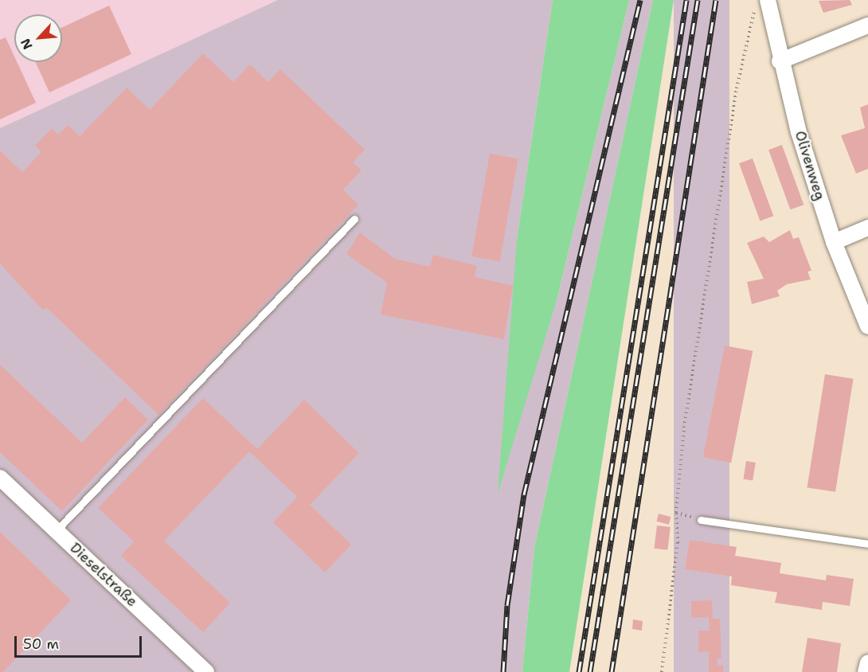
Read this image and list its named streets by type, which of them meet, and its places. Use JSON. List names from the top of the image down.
{
  "streets": {
    "street": ["Olivenweg", "Dieselstraße"]
  },
  "scale_bar": "50 m",
  "north": "bottom left"
}
